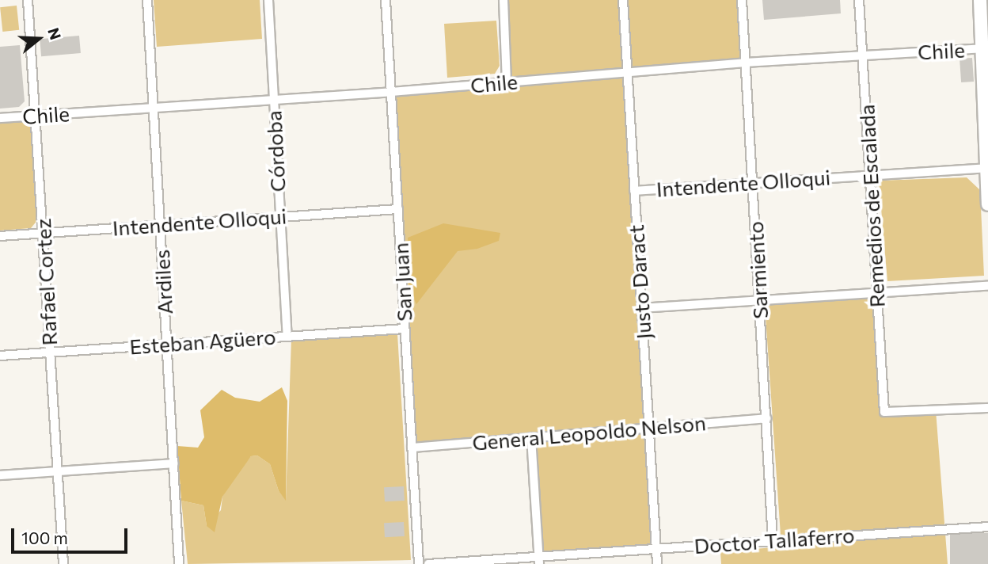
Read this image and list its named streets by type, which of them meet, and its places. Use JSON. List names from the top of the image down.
{
  "streets": {
    "street": [
      "Chile",
      "Córdoba",
      "Intendente Olloqui",
      "Remedios de Escalada",
      "Sarmiento",
      "Rafael Cortez",
      "Ardiles",
      "San Juan",
      "Justo Daract",
      "Esteban Agüero",
      "General Leopoldo Nelson",
      "Doctor Tallaferro"
    ]
  },
  "crossings": [
    ["Chile", "Córdoba"],
    ["Chile", "Remedios de Escalada"],
    ["Chile", "Sarmiento"],
    ["Chile", "Rafael Cortez"],
    ["Chile", "Ardiles"],
    ["Chile", "San Juan"],
    ["Chile", "Justo Daract"],
    ["Córdoba", "Intendente Olloqui"],
    ["Córdoba", "Esteban Agüero"],
    ["Intendente Olloqui", "Remedios de Escalada"],
    ["Intendente Olloqui", "Sarmiento"],
    ["Intendente Olloqui", "Rafael Cortez"],
    ["Intendente Olloqui", "Ardiles"],
    ["Intendente Olloqui", "San Juan"],
    ["Intendente Olloqui", "Justo Daract"],
    ["Sarmiento", "General Leopoldo Nelson"],
    ["Sarmiento", "Doctor Tallaferro"],
    ["Rafael Cortez", "Esteban Agüero"],
    ["Ardiles", "Esteban Agüero"],
    ["San Juan", "Esteban Agüero"],
    ["San Juan", "General Leopoldo Nelson"],
    ["Justo Daract", "General Leopoldo Nelson"],
    ["Justo Daract", "Doctor Tallaferro"]
  ],
  "scale_bar": "100 m",
  "north": "right"
}
